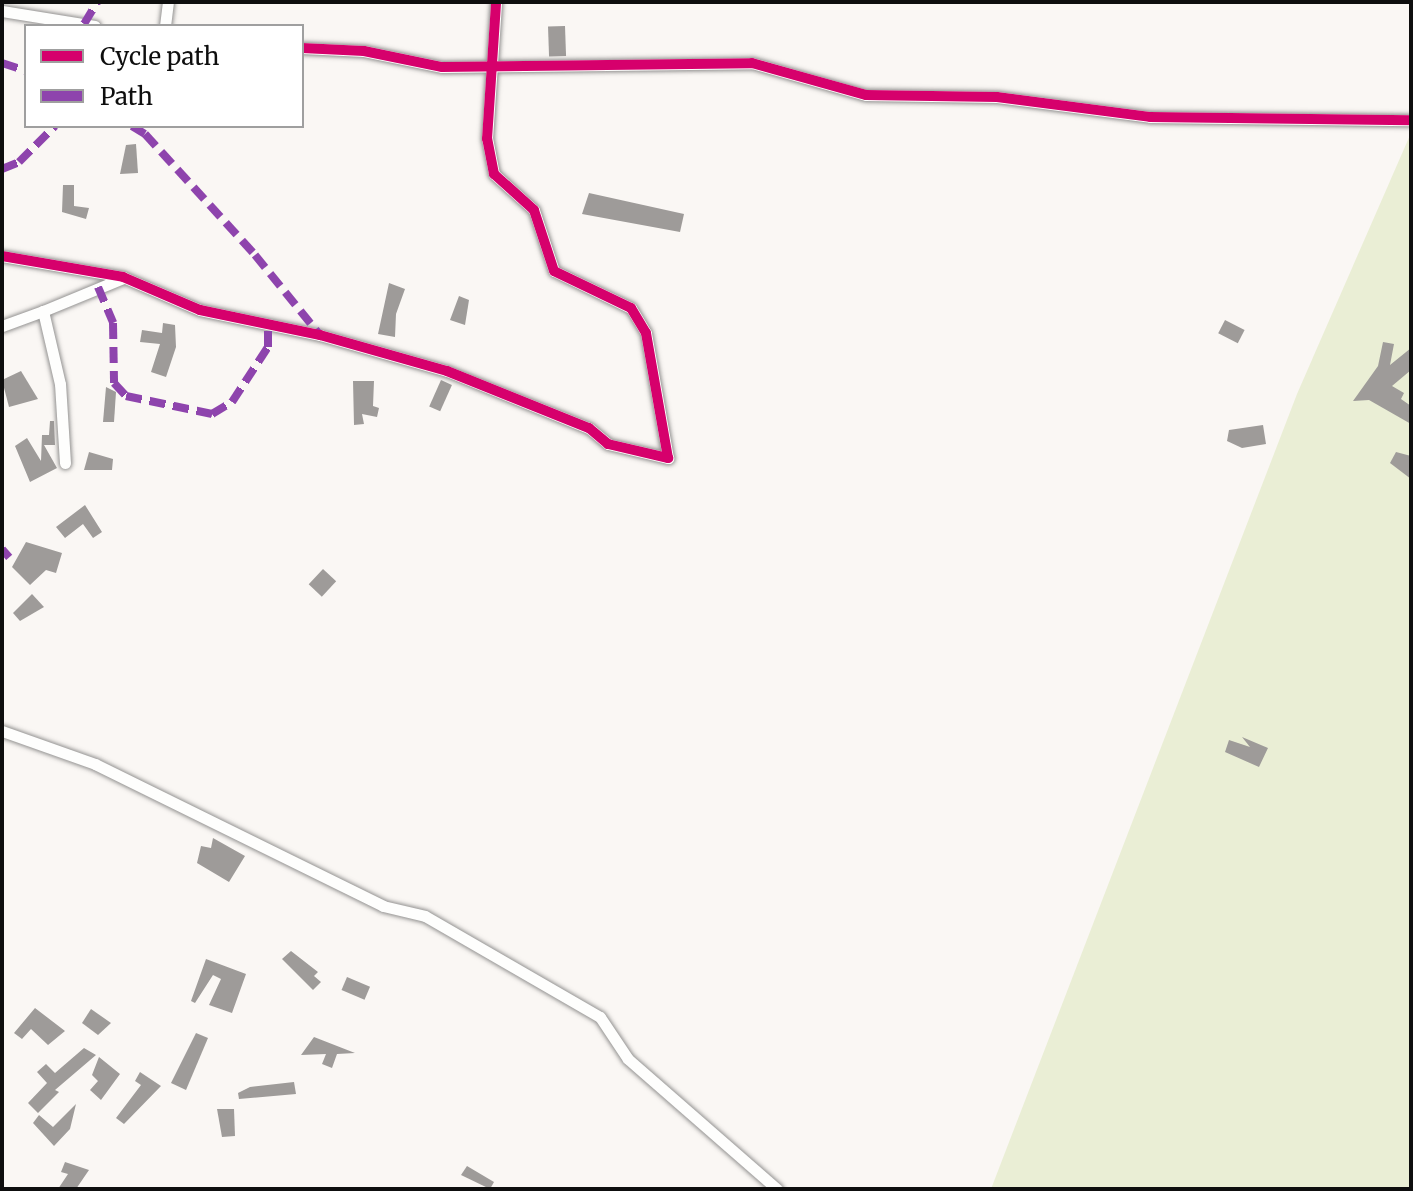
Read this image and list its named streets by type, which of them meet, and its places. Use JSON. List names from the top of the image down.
{
  "legend": ["Cycle path", "Path"]
}
